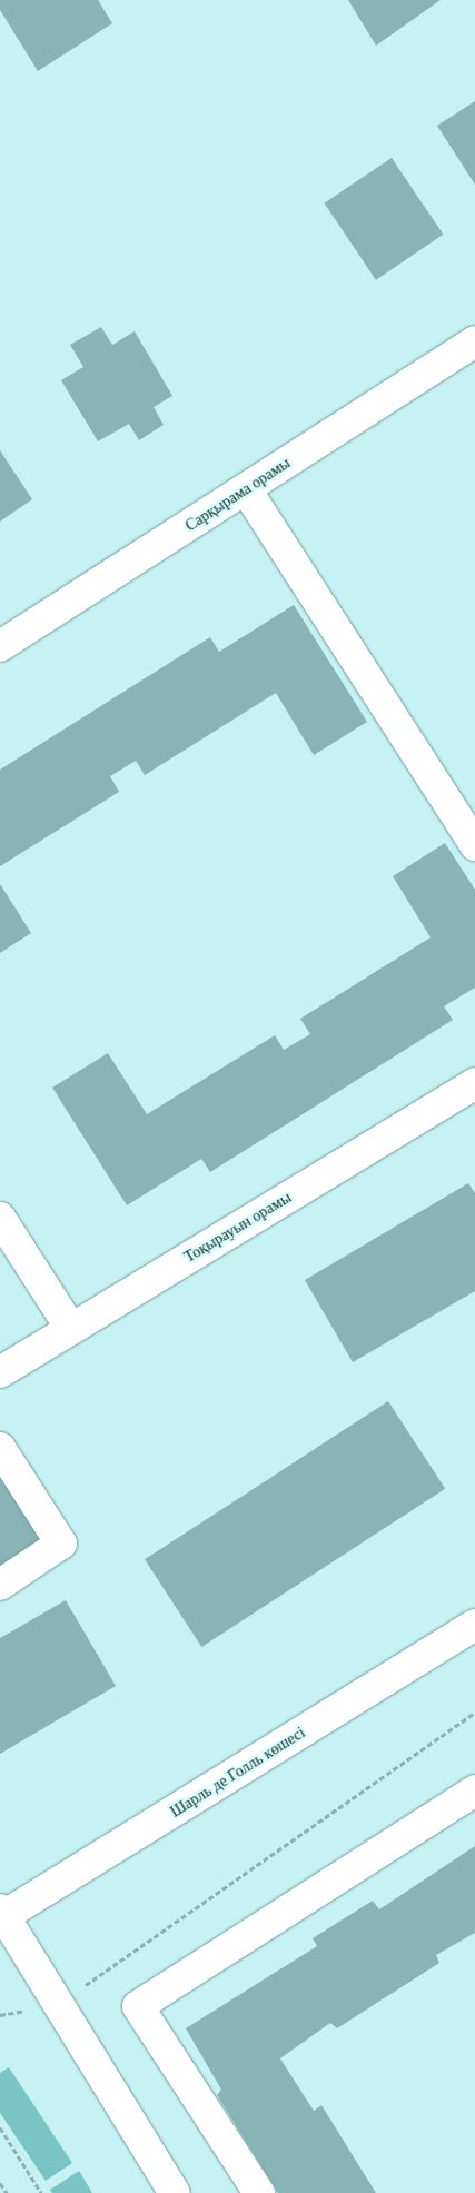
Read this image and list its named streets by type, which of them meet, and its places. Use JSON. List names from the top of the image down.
{
  "streets": {
    "street": ["Сарқырама орамы", "Тоқырауын орамы", "Шарль де Голль көшесі"]
  }
}
